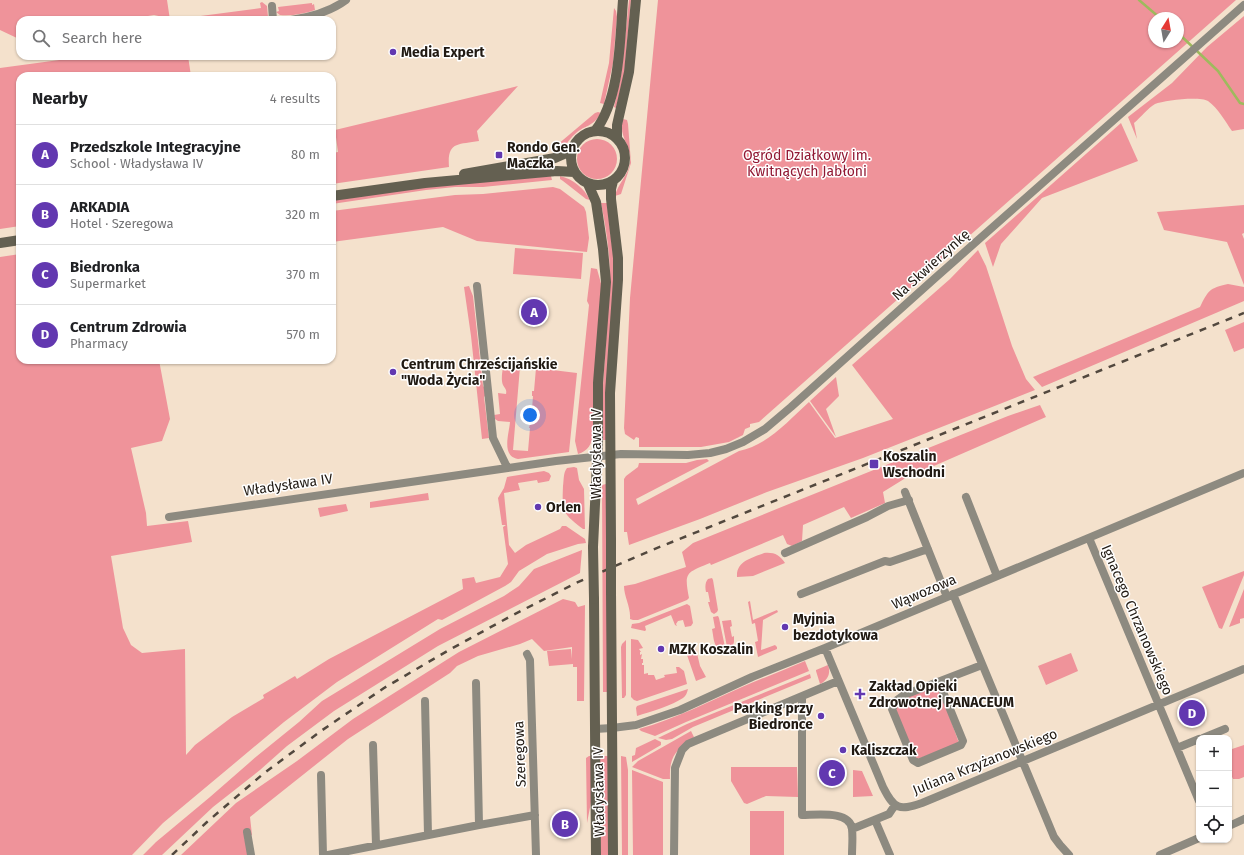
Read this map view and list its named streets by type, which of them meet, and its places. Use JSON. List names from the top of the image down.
{
  "streets": {
    "main road": ["Władysława IV"],
    "street": [
      "Na Skwierzynkę",
      "Wąwozowa",
      "Ignacego Chrzanowskiego",
      "Szeregowa",
      "Juliana Krzyżanowskiego"
    ]
  },
  "crossings": [
    ["Na Skwierzynkę", "Władysława IV"],
    ["Władysława IV", "Wąwozowa"],
    ["Wąwozowa", "Ignacego Chrzanowskiego"],
    ["Ignacego Chrzanowskiego", "Juliana Krzyżanowskiego"]
  ],
  "parks": ["Ogród Działkowy im. Kwitnących Jabłoni"],
  "places": {
    "other": [
      "Media Expert",
      "Centrum Chrześcijańskie \"Woda Życia\"",
      "Orlen",
      "Myjnia bezdotykowa",
      "MZK Koszalin",
      "Parking przy Biedronce",
      "Kaliszczak"
    ],
    "transit": ["Rondo Gen. Maczka", "Koszalin Wschodni"],
    "health": ["Zakład Opieki Zdrowotnej PANACEUM"]
  },
  "north": "top",
  "page": {
    "search": "Search here",
    "heading": ["Nearby", "4 results"],
    "list": [
      {
        "mark": "A",
        "name": "Przedszkole Integracyjne",
        "note": "School · Władysława IV",
        "value": "80 m"
      },
      {
        "mark": "B",
        "name": "ARKADIA",
        "note": "Hotel · Szeregowa",
        "value": "320 m"
      },
      {
        "mark": "C",
        "name": "Biedronka",
        "note": "Supermarket",
        "value": "370 m"
      },
      {
        "mark": "D",
        "name": "Centrum Zdrowia",
        "note": "Pharmacy",
        "value": "570 m"
      }
    ],
    "pins": [
      "A",
      "D",
      "C",
      "B"
    ],
    "map_buttons": ["+", "−"]
  }
}
